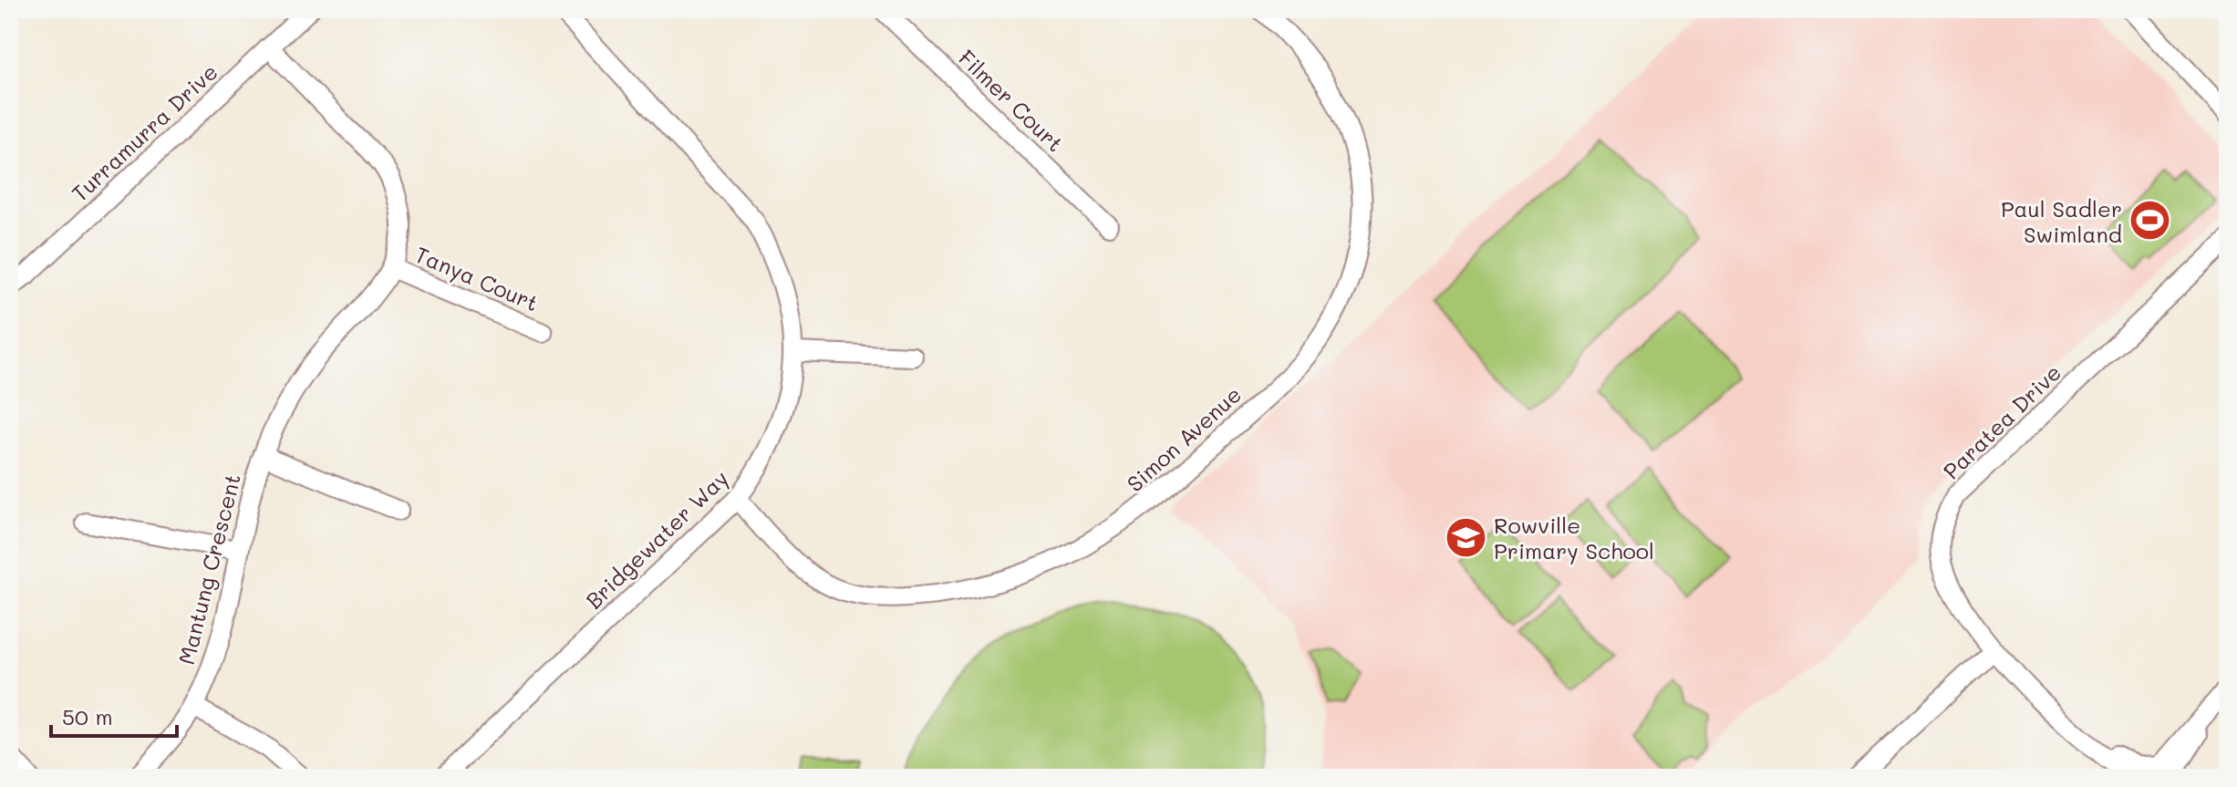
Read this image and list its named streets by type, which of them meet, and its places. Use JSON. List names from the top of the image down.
{
  "streets": {
    "street": [
      "Filmer Court",
      "Turramurra Drive",
      "Tanya Court",
      "Paratea Drive",
      "Simon Avenue",
      "Bridgewater Way",
      "Mantung Crescent"
    ]
  },
  "crossings": [
    ["Turramurra Drive", "Mantung Crescent"],
    ["Tanya Court", "Mantung Crescent"],
    ["Simon Avenue", "Bridgewater Way"]
  ],
  "places": {
    "sports": ["Paul Sadler Swimland"],
    "school or university": ["Rowville Primary School"]
  },
  "scale_bar": "50 m"
}
